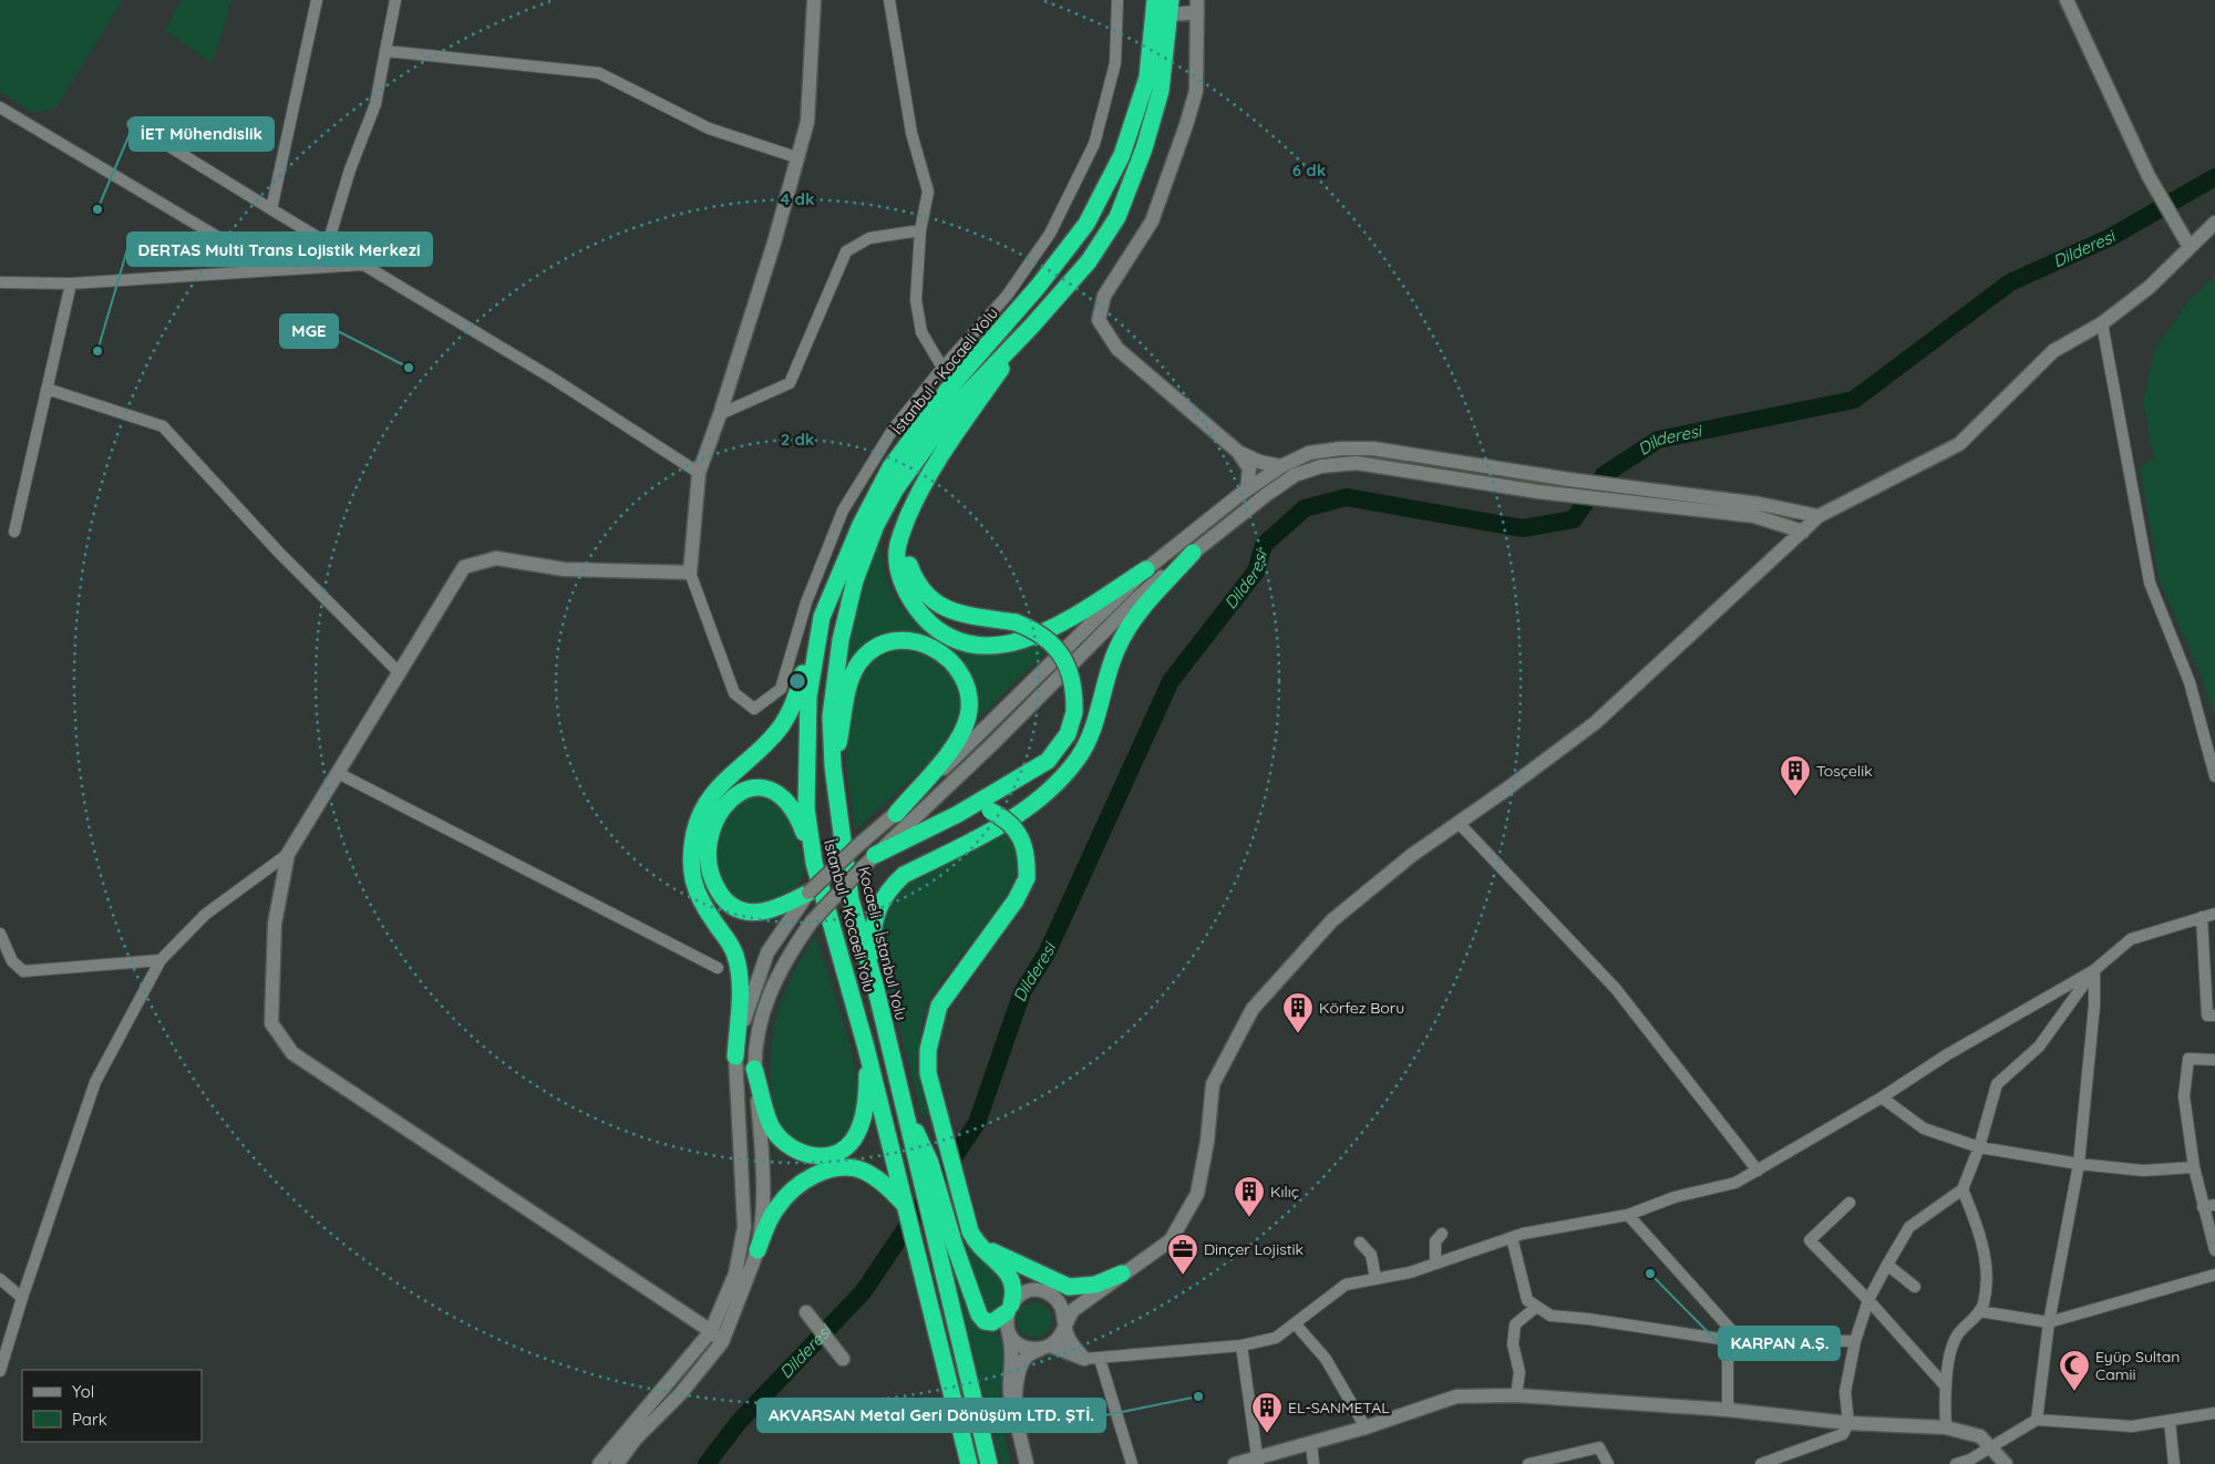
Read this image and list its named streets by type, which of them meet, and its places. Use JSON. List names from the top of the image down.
{
  "streets": {
    "highway": ["İstanbul - Kocaeli Yolu", "Kocaeli - İstanbul Yolu"]
  },
  "water": ["Dilderesi"],
  "places": {
    "other": [
      "İET Mühendislik",
      "DERTAS Multi Trans Lojistik Merkezi",
      "MGE",
      "KARPAN A.Ş.",
      "AKVARSAN Metal Geri Dönüşüm LTD. ŞTİ."
    ],
    "building": [
      "Tosçelik",
      "Körfez Boru",
      "Kılıç",
      "EL-SANMETAL"
    ],
    "office": ["Dinçer Lojistik"],
    "mosque": ["Eyüp Sultan Camii"]
  },
  "legend": ["Yol", "Park"],
  "rings": ["6 dk", "4 dk", "2 dk"]
}
